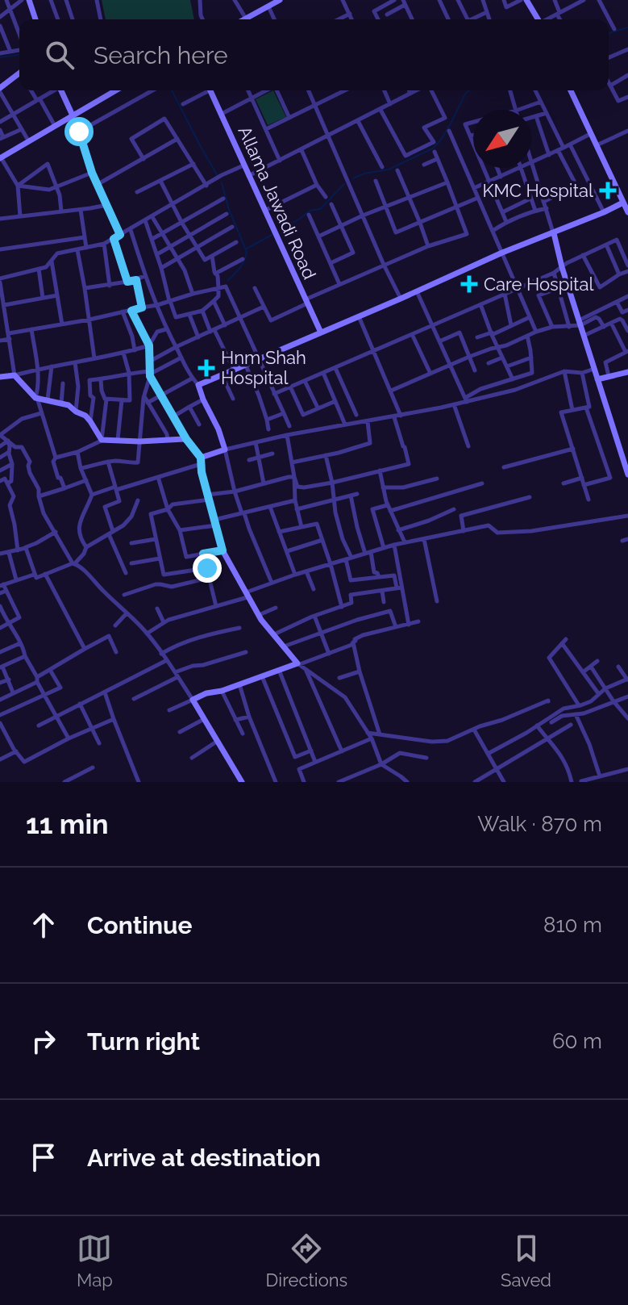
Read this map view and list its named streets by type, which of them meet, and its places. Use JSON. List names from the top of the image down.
{
  "streets": {
    "street": ["Allama Jawadi Road"]
  },
  "places": {
    "health": ["KMC Hospital", "Care Hospital", "Hnm Shah Hospital"]
  },
  "north": "bottom left",
  "page": {
    "search": "Search here",
    "heading": ["11 min", "Walk · 870 m"],
    "list": [
      ["Continue", "810 m"],
      ["Turn right", "60 m"],
      "Arrive at destination"
    ],
    "nav": ["Map", "Directions", "Saved"]
  }
}
